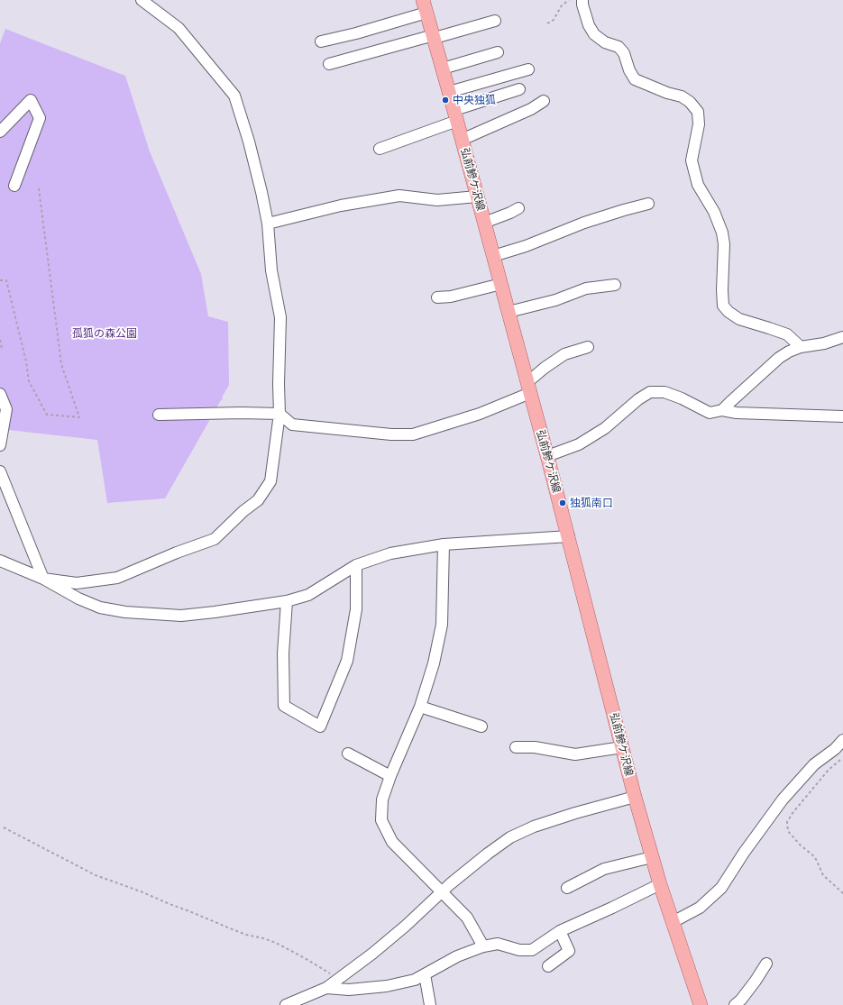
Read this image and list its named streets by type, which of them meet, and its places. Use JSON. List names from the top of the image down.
{
  "streets": {
    "main road": ["弘前鰺ケ沢線"]
  },
  "parks": ["孤狐の森公園"],
  "places": ["中央独狐", "独狐南口"]
}
